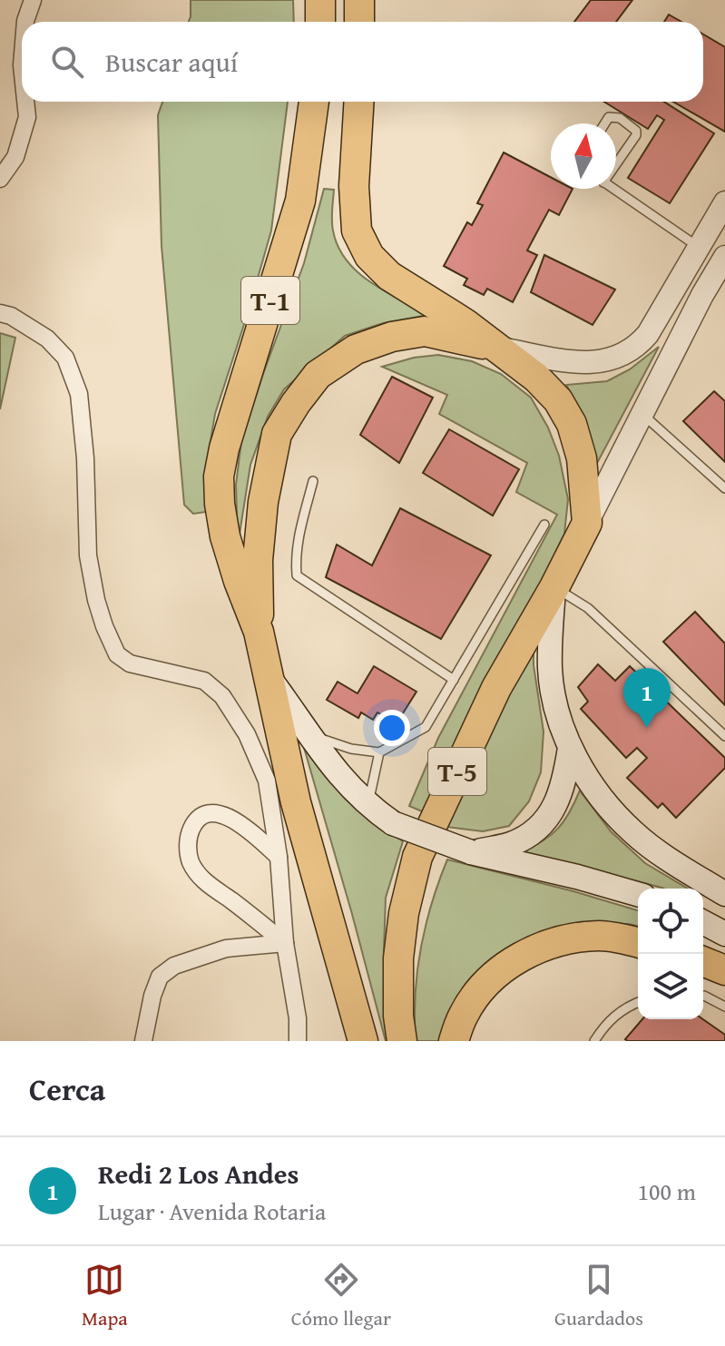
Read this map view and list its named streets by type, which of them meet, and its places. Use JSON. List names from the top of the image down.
{
  "streets": {
    "highway": ["T-1", "T-5"]
  },
  "north": "top",
  "page": {
    "search": "Buscar aquí",
    "pins": "1",
    "heading": "Cerca",
    "list": [
      {
        "mark": "1",
        "name": "Redi 2 Los Andes",
        "note": "Lugar · Avenida Rotaria",
        "value": "100 m"
      }
    ],
    "nav": ["Mapa", "Cómo llegar", "Guardados"]
  }
}
